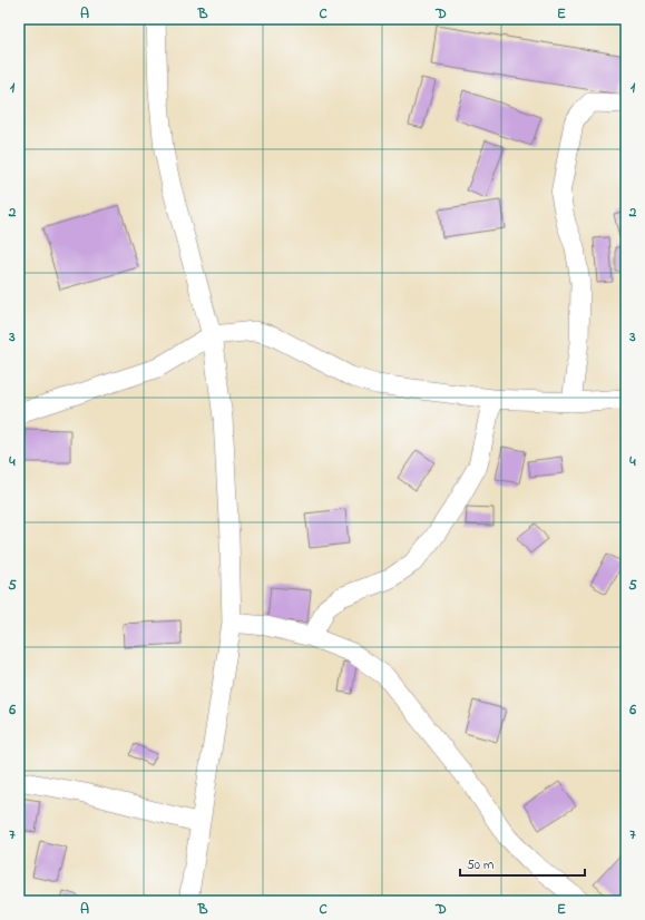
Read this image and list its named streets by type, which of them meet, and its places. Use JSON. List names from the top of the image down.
{
  "scale_bar": "50 m",
  "grid": {
    "columns": [
      "A",
      "B",
      "C",
      "D",
      "E"
    ],
    "rows": [
      "1",
      "2",
      "3",
      "4",
      "5",
      "6",
      "7"
    ]
  }
}
